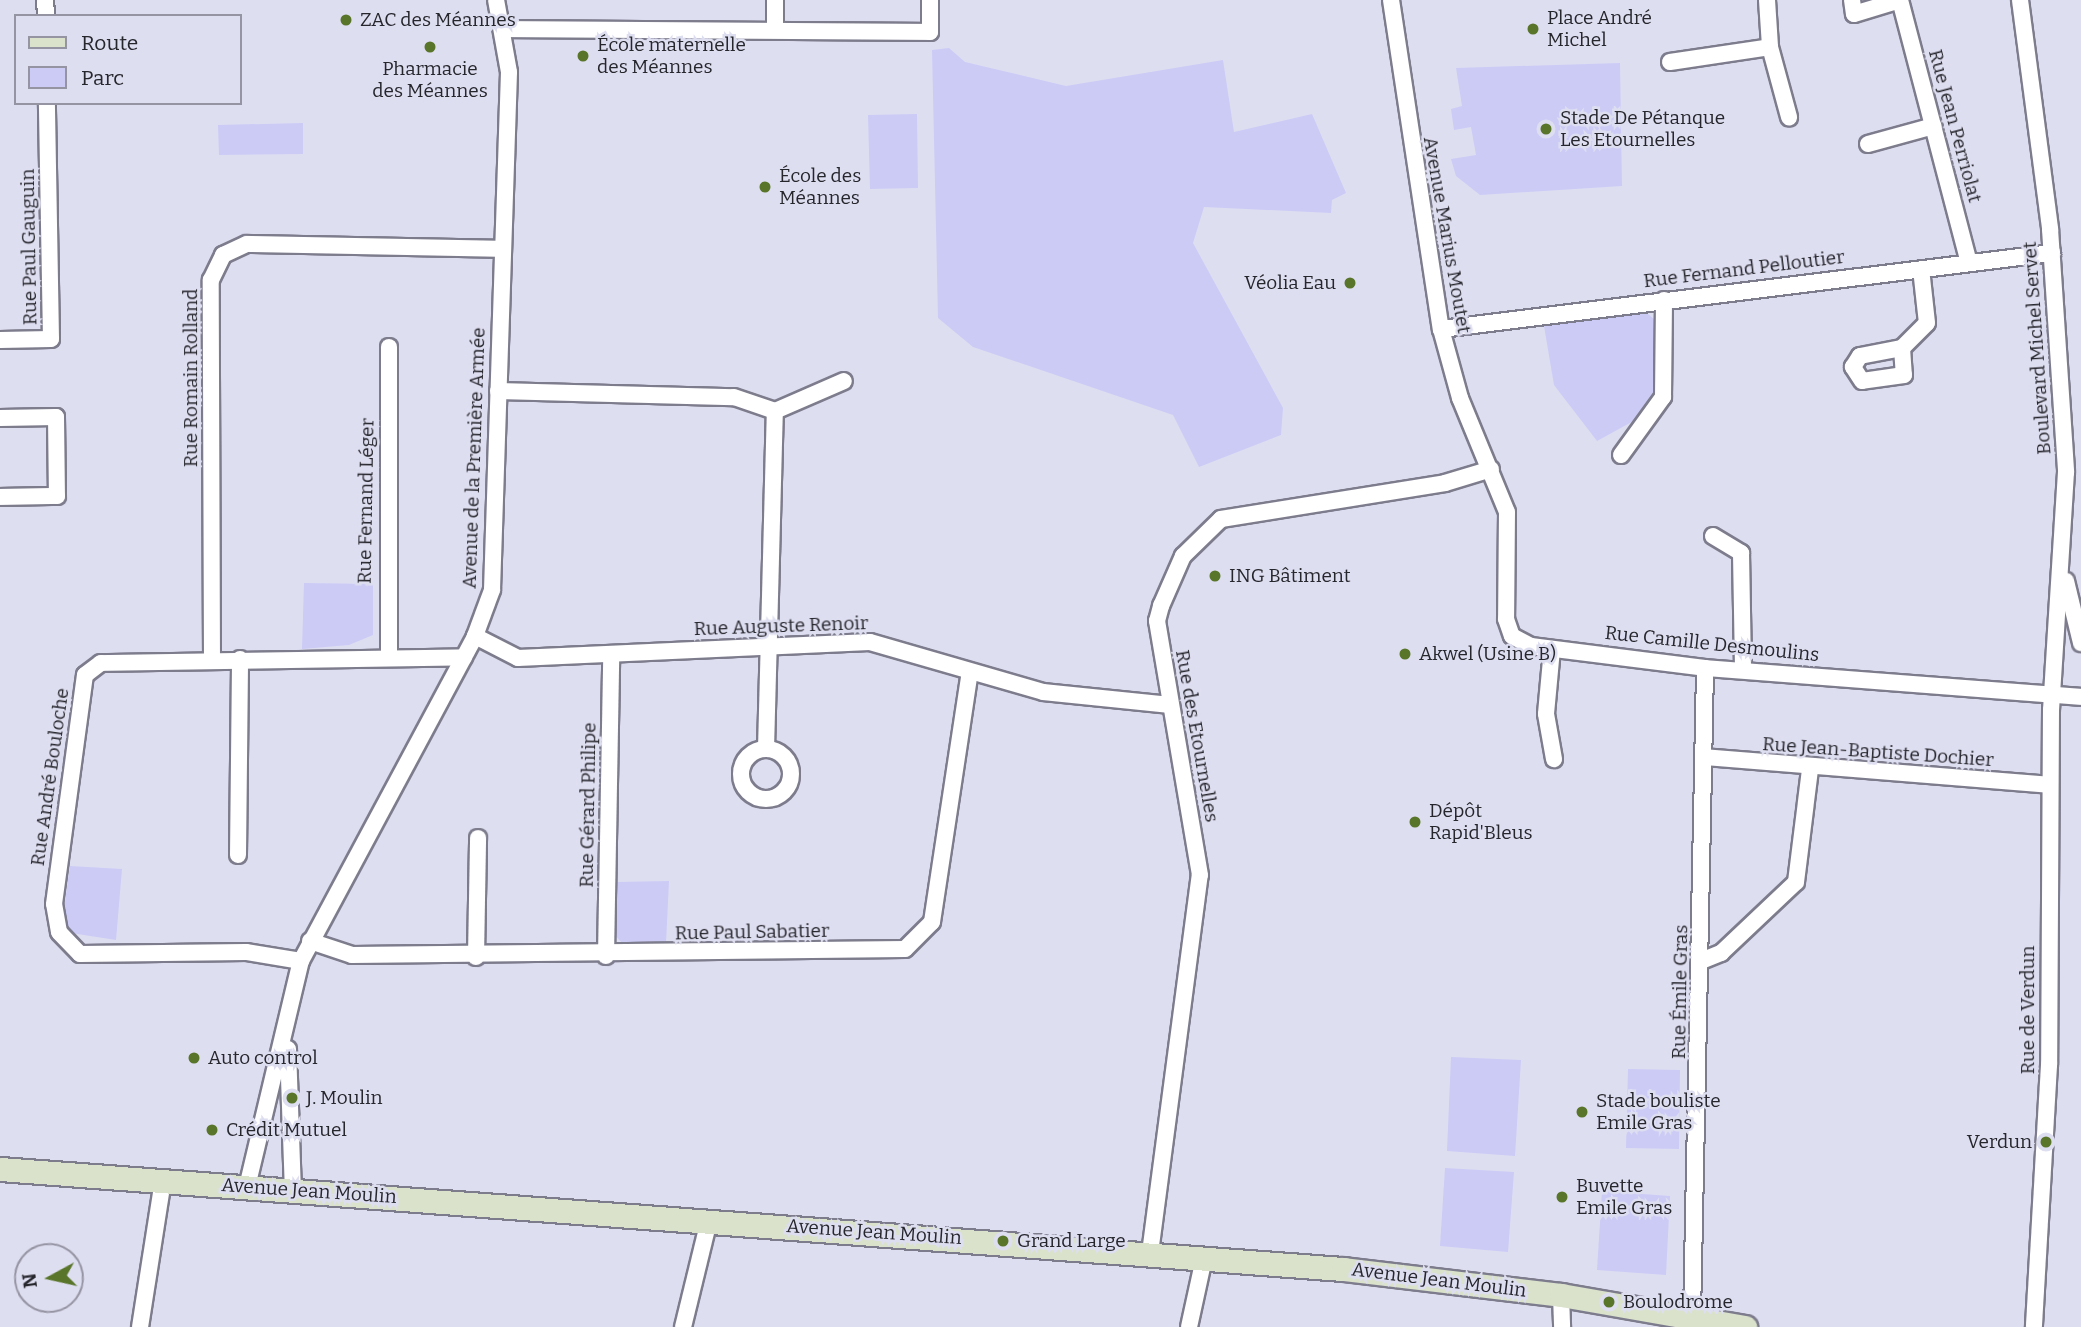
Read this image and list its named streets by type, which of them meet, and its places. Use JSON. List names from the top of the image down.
{
  "streets": {
    "main road": ["Avenue Jean Moulin"],
    "street": [
      "Rue Jean Perriolat",
      "Avenue Marius Moutet",
      "Rue Paul Gauguin",
      "Rue Fernand Pelloutier",
      "Boulevard Michel Servet",
      "Rue Romain Rolland",
      "Avenue de la Première Armée",
      "Rue Fernand Léger",
      "Rue Auguste Renoir",
      "Rue Camille Desmoulins",
      "Rue des Etournelles",
      "Rue Jean-Baptiste Dochier",
      "Rue André Bouloche",
      "Rue Gérard Philipe",
      "Rue Paul Sabatier",
      "Rue Émile Gras",
      "Rue de Verdun"
    ]
  },
  "crossings": [
    ["Rue Jean Perriolat", "Rue Fernand Pelloutier"],
    ["Avenue Marius Moutet", "Rue Fernand Pelloutier"],
    ["Avenue Marius Moutet", "Rue Camille Desmoulins"],
    ["Avenue Marius Moutet", "Rue des Etournelles"],
    ["Rue Fernand Pelloutier", "Boulevard Michel Servet"],
    ["Boulevard Michel Servet", "Rue Camille Desmoulins"],
    ["Boulevard Michel Servet", "Rue de Verdun"],
    ["Rue Romain Rolland", "Avenue de la Première Armée"],
    ["Rue Romain Rolland", "Rue André Bouloche"],
    ["Avenue de la Première Armée", "Rue Auguste Renoir"],
    ["Avenue de la Première Armée", "Rue André Bouloche"],
    ["Avenue de la Première Armée", "Rue Paul Sabatier"],
    ["Avenue de la Première Armée", "Avenue Jean Moulin"],
    ["Rue Fernand Léger", "Rue André Bouloche"],
    ["Rue Auguste Renoir", "Rue des Etournelles"],
    ["Rue Auguste Renoir", "Rue Gérard Philipe"],
    ["Rue Auguste Renoir", "Rue Paul Sabatier"],
    ["Rue Camille Desmoulins", "Rue des Etournelles"],
    ["Rue Camille Desmoulins", "Rue Émile Gras"],
    ["Rue Camille Desmoulins", "Rue de Verdun"],
    ["Rue des Etournelles", "Avenue Jean Moulin"],
    ["Rue Jean-Baptiste Dochier", "Rue Émile Gras"],
    ["Rue Jean-Baptiste Dochier", "Rue de Verdun"],
    ["Rue Gérard Philipe", "Rue Paul Sabatier"],
    ["Rue Émile Gras", "Avenue Jean Moulin"]
  ],
  "places": [
    "ZAC des Méannes",
    "Place André Michel",
    "Pharmacie des Méannes",
    "École maternelle des Méannes",
    "Stade De Pétanque Les Etournelles",
    "École des Méannes",
    "Véolia Eau",
    "ING Bâtiment",
    "Akwel (Usine B)",
    "Dépôt Rapid'Bleus",
    "Auto control",
    "J. Moulin",
    "Stade bouliste Emile Gras",
    "Crédit Mutuel",
    "Verdun",
    "Buvette Emile Gras",
    "Grand Large",
    "Boulodrome"
  ],
  "legend": ["Route", "Parc"],
  "north": "left"
}
